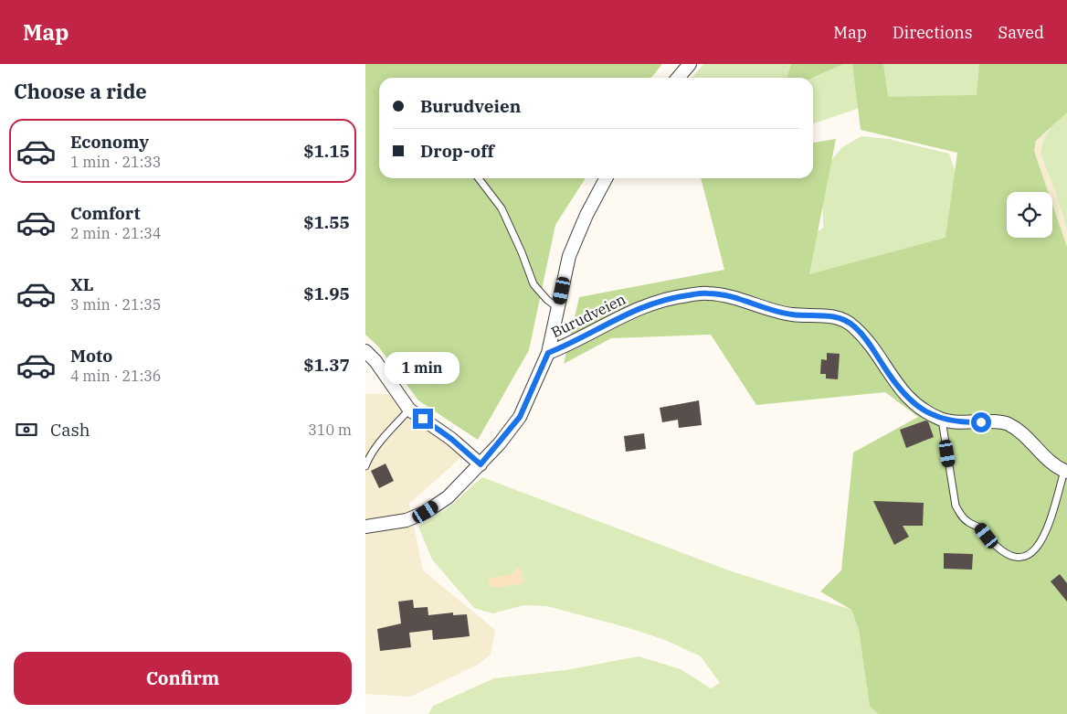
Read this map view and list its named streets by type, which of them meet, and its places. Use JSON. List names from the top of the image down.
{
  "streets": {
    "street": ["Burudveien"]
  },
  "page": {
    "header": "Map",
    "nav": ["Map", "Directions", "Saved"],
    "heading": "Choose a ride",
    "banner": ["Burudveien", "Drop-off"],
    "list": [
      {
        "name": "Economy",
        "note": "1 min · 21:33",
        "value": "$1.15"
      },
      {
        "name": "Comfort",
        "note": "2 min · 21:34",
        "value": "$1.55"
      },
      {
        "name": "XL",
        "note": "3 min · 21:35",
        "value": "$1.95"
      },
      {
        "name": "Moto",
        "note": "4 min · 21:36",
        "value": "$1.37"
      }
    ],
    "bubble": "1 min",
    "pay": ["Cash", "310 m"],
    "buttons": "Confirm"
  }
}
